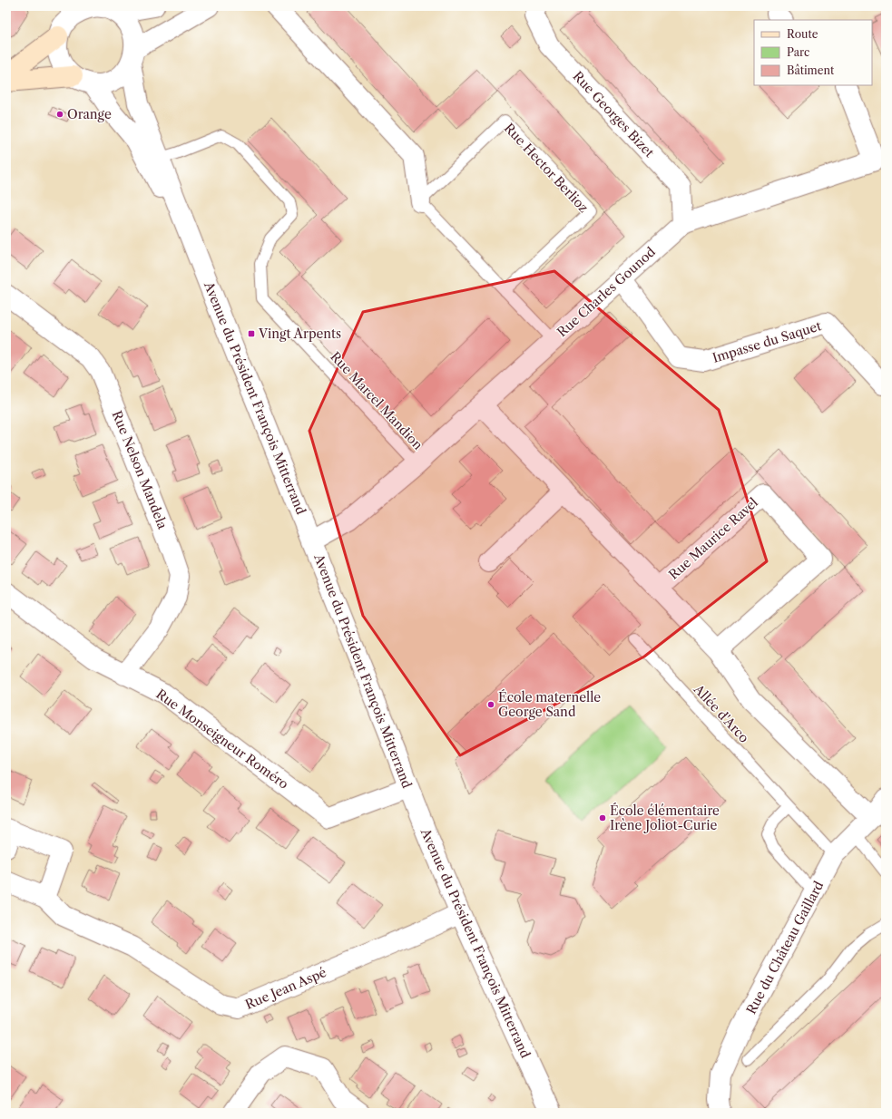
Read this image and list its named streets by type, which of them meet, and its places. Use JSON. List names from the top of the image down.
{
  "streets": {
    "street": [
      "Rue Georges Bizet",
      "Rue Charles Gounod",
      "Impasse du Saquet",
      "Avenue du Président François Mitterrand",
      "Rue Nelson Mandela",
      "Rue Maurice Ravel",
      "Rue Monseigneur Roméro",
      "Rue du Château Gaillard",
      "Rue Jean Aspé"
    ],
    "lane": ["Rue Hector Berlioz", "Rue Marcel Mandion", "Allée d'Arco"]
  },
  "crossings": [
    ["Rue Georges Bizet", "Rue Charles Gounod"],
    ["Rue Charles Gounod", "Impasse du Saquet"],
    ["Rue Charles Gounod", "Avenue du Président François Mitterrand"],
    ["Rue Charles Gounod", "Rue Marcel Mandion"],
    ["Rue Charles Gounod", "Rue Maurice Ravel"],
    ["Avenue du Président François Mitterrand", "Rue Marcel Mandion"],
    ["Avenue du Président François Mitterrand", "Rue Monseigneur Roméro"],
    ["Avenue du Président François Mitterrand", "Rue Jean Aspé"],
    ["Rue Nelson Mandela", "Rue Monseigneur Roméro"],
    ["Rue Maurice Ravel", "Rue du Château Gaillard"],
    ["Allée d'Arco", "Rue du Château Gaillard"]
  ],
  "places": {
    "other": ["Orange", "École maternelle George Sand", "École élémentaire Irène Joliot-Curie"],
    "transit": ["Vingt Arpents"]
  },
  "legend": ["Route", "Parc", "Bâtiment"]
}
